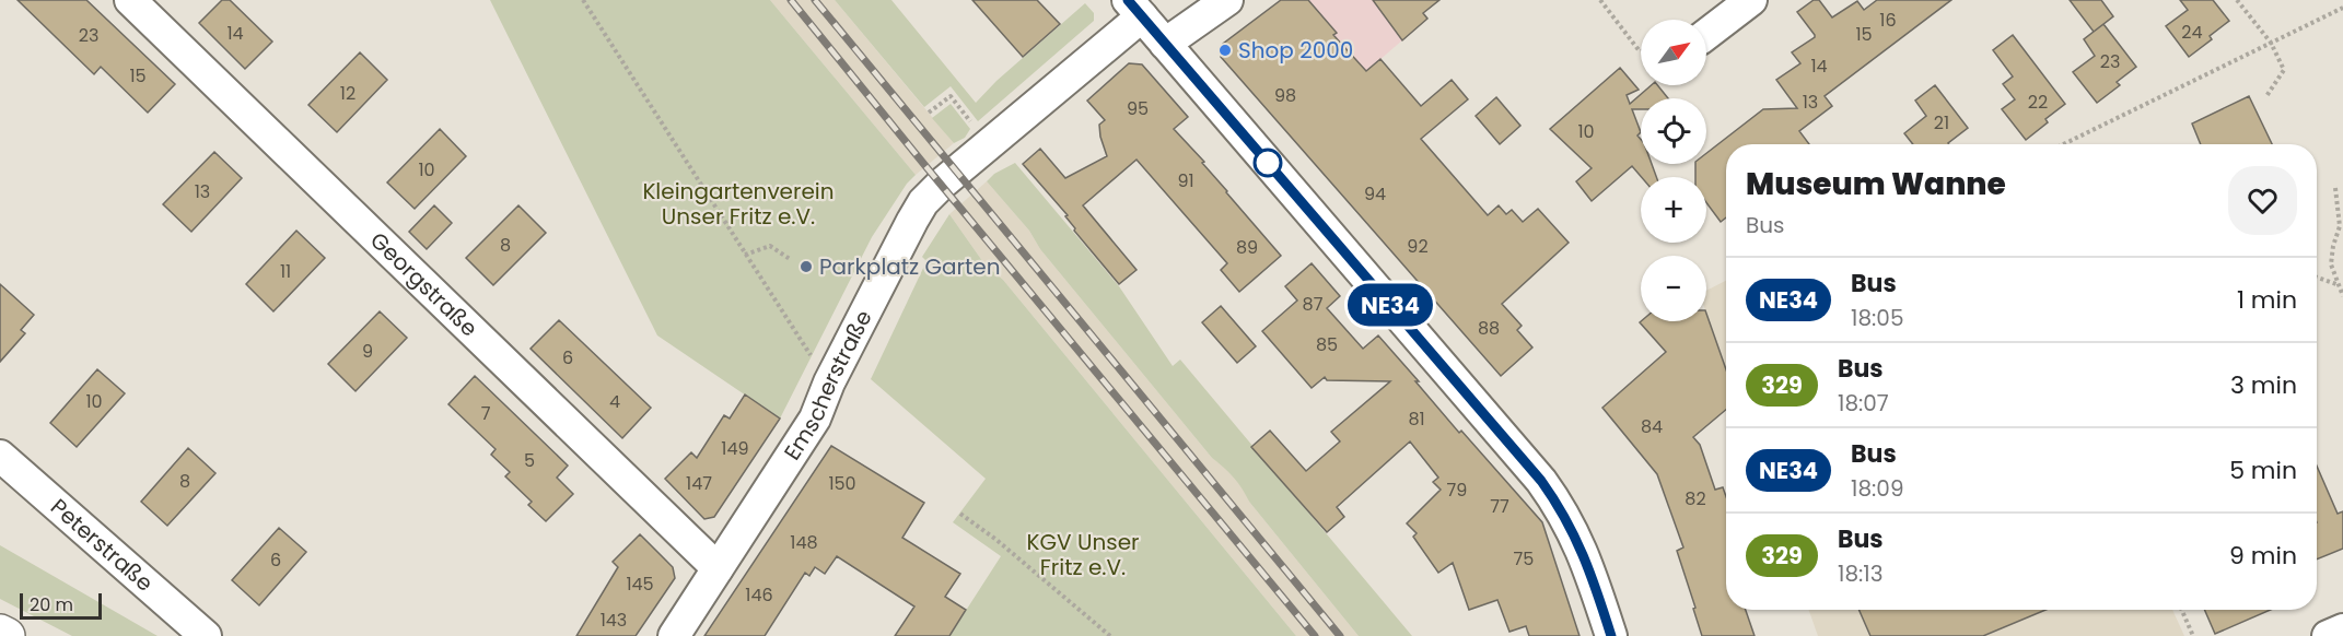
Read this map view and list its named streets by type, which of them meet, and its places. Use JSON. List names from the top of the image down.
{
  "streets": {
    "street": ["Georgstraße", "Emscherstraße", "Peterstraße"]
  },
  "crossings": [
    ["Georgstraße", "Emscherstraße"]
  ],
  "parks": ["Kleingartenverein Unser Fritz e.V.", "KGV Unser Fritz e.V."],
  "places": ["Shop 2000", "Parkplatz Garten"],
  "lines": ["bus line NE34"],
  "house_numbers": [
    "16",
    "24",
    "14",
    "15",
    "23",
    "23",
    "14",
    "15",
    "12",
    "98",
    "13",
    "22",
    "95",
    "21",
    "10",
    "10",
    "91",
    "13",
    "94",
    "8",
    "92",
    "89",
    "11",
    "87",
    "88",
    "85",
    "9",
    "6",
    "10",
    "4",
    "7",
    "81",
    "84",
    "149",
    "5",
    "8",
    "147",
    "150",
    "79",
    "82",
    "77",
    "148",
    "75",
    "6",
    "145",
    "146",
    "143"
  ],
  "scale_bar": "20 m",
  "north": "top right",
  "page": {
    "on_map": "NE34",
    "map_buttons": ["+", "−"],
    "heading": ["Museum Wanne", "Bus"],
    "list": [
      {
        "mark": "NE34",
        "name": "Bus",
        "note": "18:05",
        "value": "1 min"
      },
      {
        "mark": "329",
        "name": "Bus",
        "note": "18:07",
        "value": "3 min"
      },
      {
        "mark": "NE34",
        "name": "Bus",
        "note": "18:09",
        "value": "5 min"
      },
      {
        "mark": "329",
        "name": "Bus",
        "note": "18:13",
        "value": "9 min"
      }
    ],
    "scale": "20 m"
  }
}
